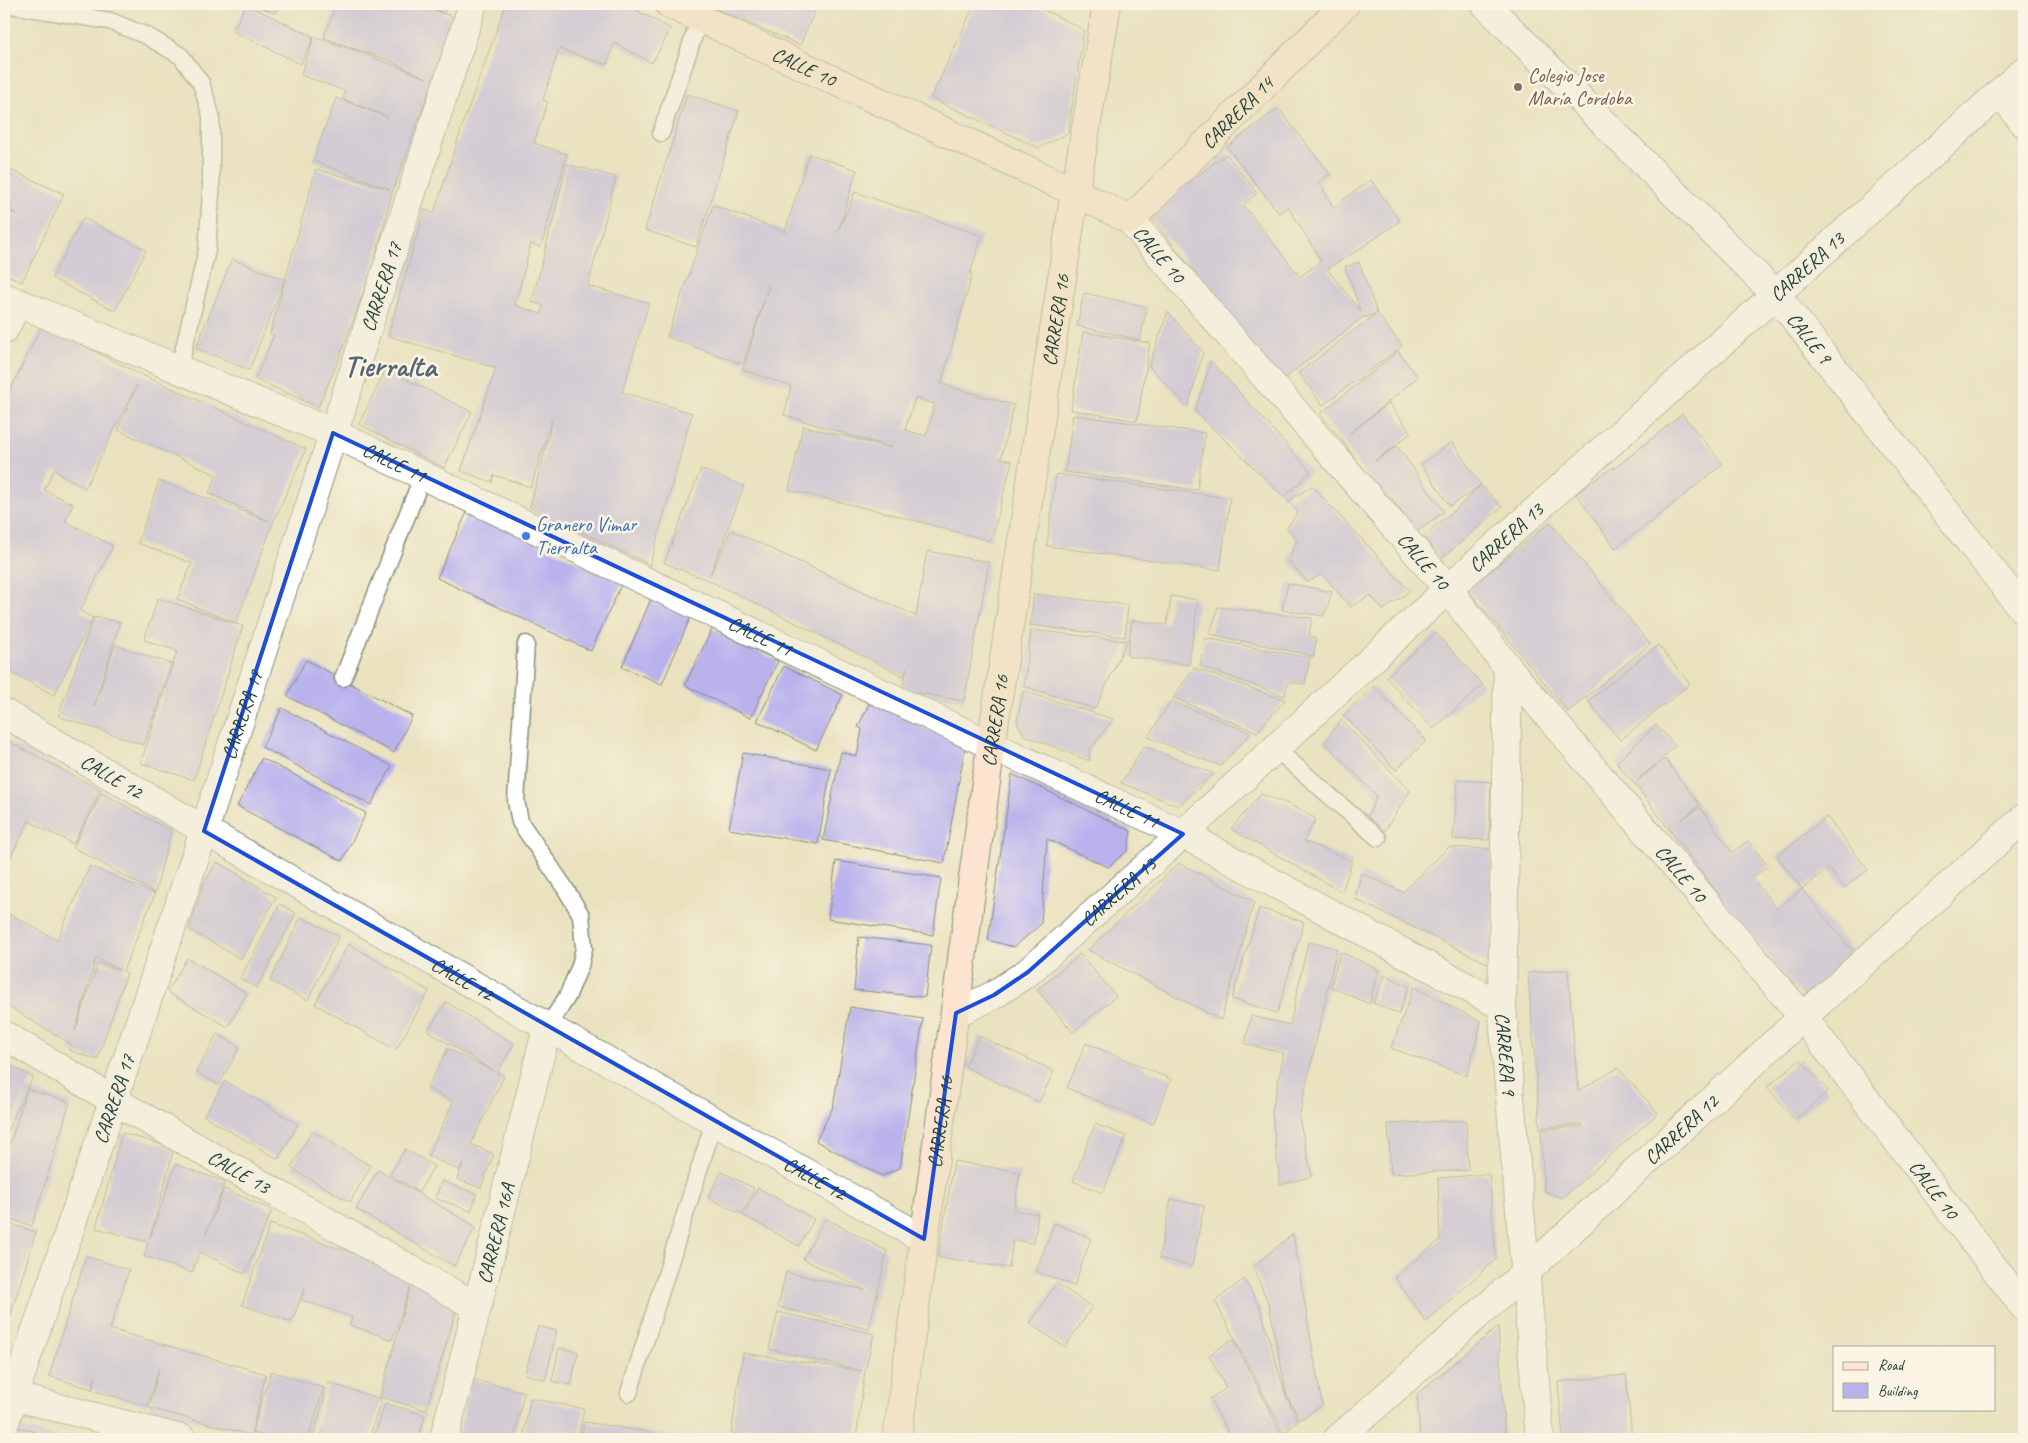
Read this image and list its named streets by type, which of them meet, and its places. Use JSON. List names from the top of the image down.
{
  "streets": {
    "main road": ["CALLE 10", "CARRERA 14", "CARRERA 16"],
    "street": [
      "CARRERA 13",
      "CARRERA 17",
      "CALLE 9",
      "CALLE 11",
      "CALLE 12",
      "CARRERA 9",
      "CARRERA 12",
      "CALLE 13",
      "CARRERA 16A"
    ]
  },
  "crossings": [
    ["CALLE 10", "CARRERA 14"],
    ["CALLE 10", "CARRERA 13"],
    ["CALLE 10", "CARRERA 16"],
    ["CALLE 10", "CARRERA 9"],
    ["CALLE 10", "CARRERA 12"],
    ["CARRERA 13", "CARRERA 16"],
    ["CARRERA 13", "CALLE 9"],
    ["CARRERA 13", "CALLE 11"],
    ["CARRERA 17", "CALLE 11"],
    ["CARRERA 17", "CALLE 12"],
    ["CARRERA 17", "CALLE 13"],
    ["CARRERA 16", "CALLE 11"],
    ["CARRERA 16", "CALLE 12"],
    ["CALLE 11", "CARRERA 9"],
    ["CALLE 12", "CARRERA 16A"],
    ["CARRERA 9", "CARRERA 12"],
    ["CALLE 13", "CARRERA 16A"]
  ],
  "districts": ["Tierralta"],
  "places": ["Colegio Jose María Cordoba", "Granero Vimar Tierralta"],
  "legend": ["Road", "Building"]
}
